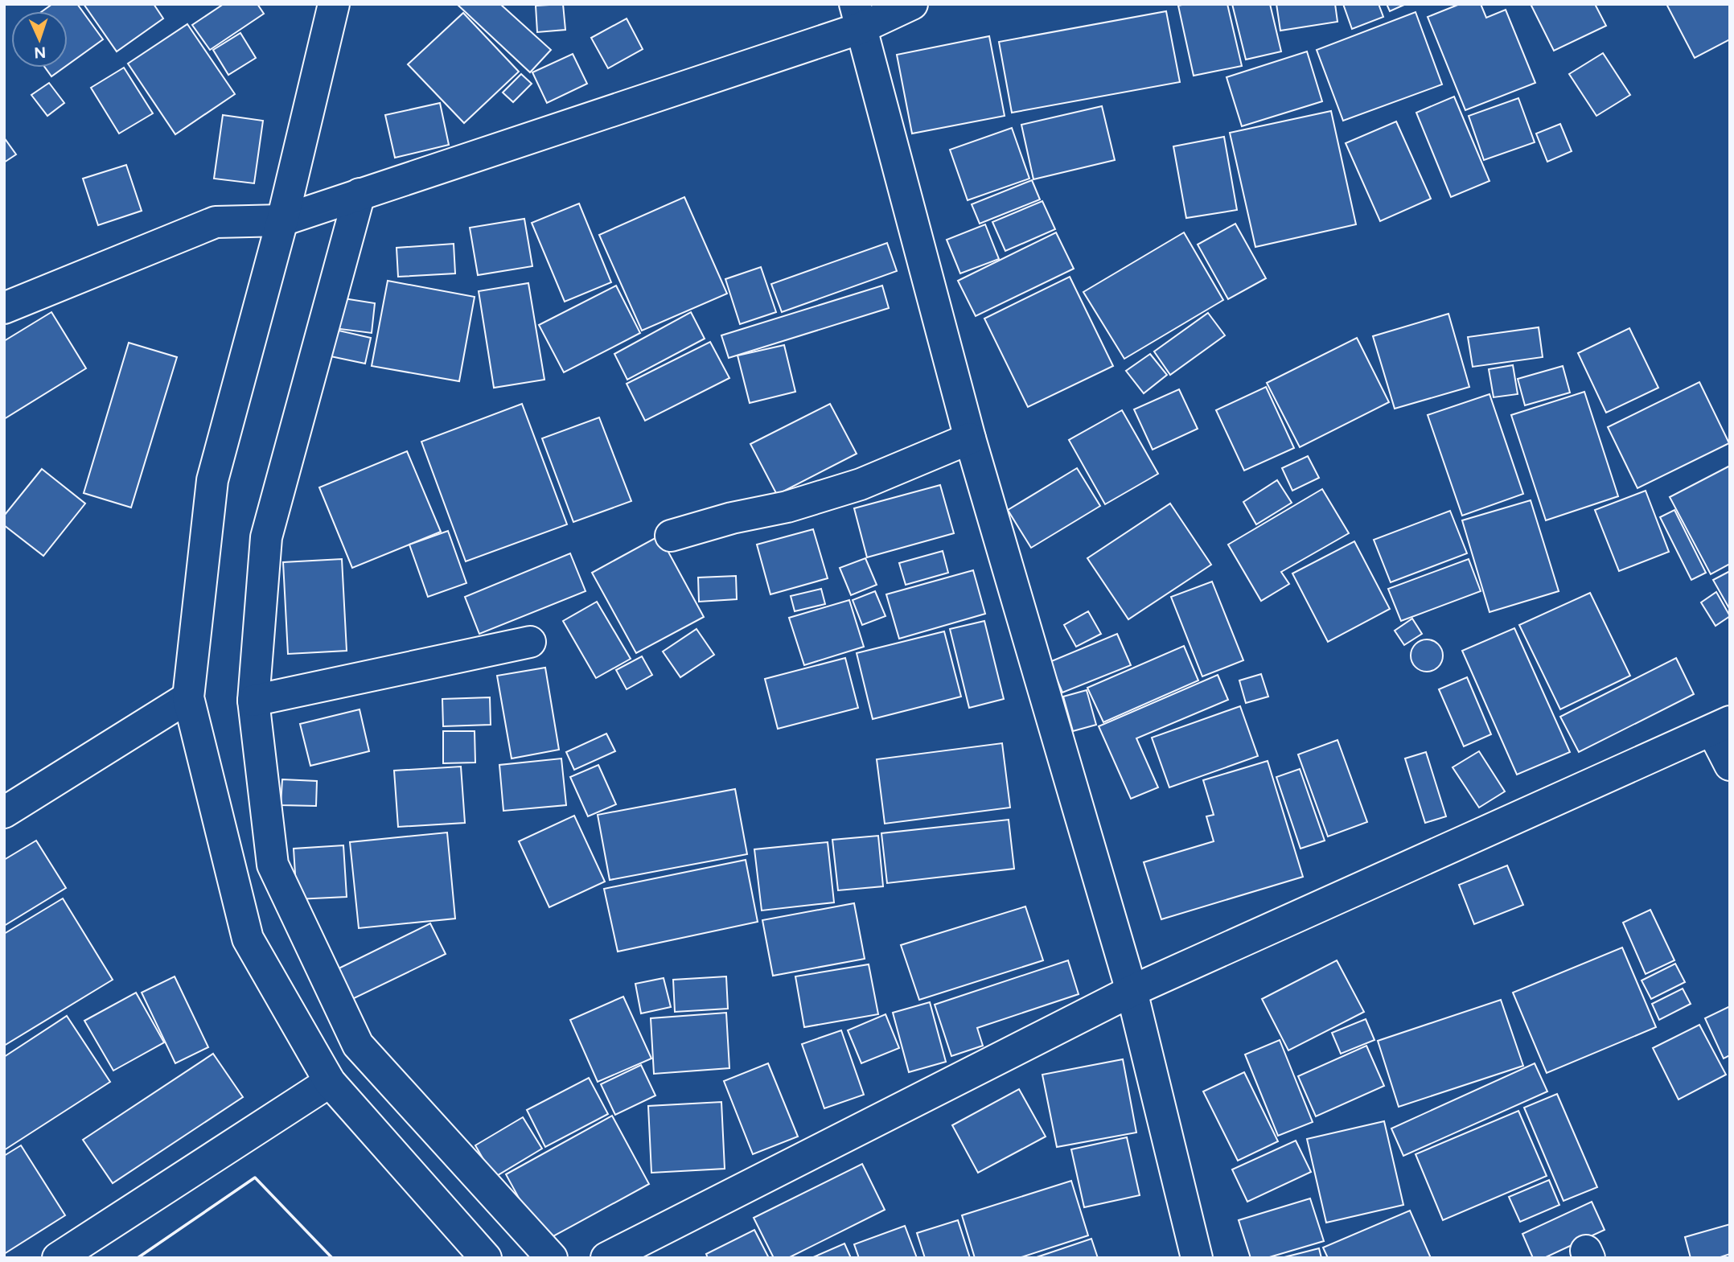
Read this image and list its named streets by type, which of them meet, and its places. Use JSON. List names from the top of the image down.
{
  "north": "bottom"
}
